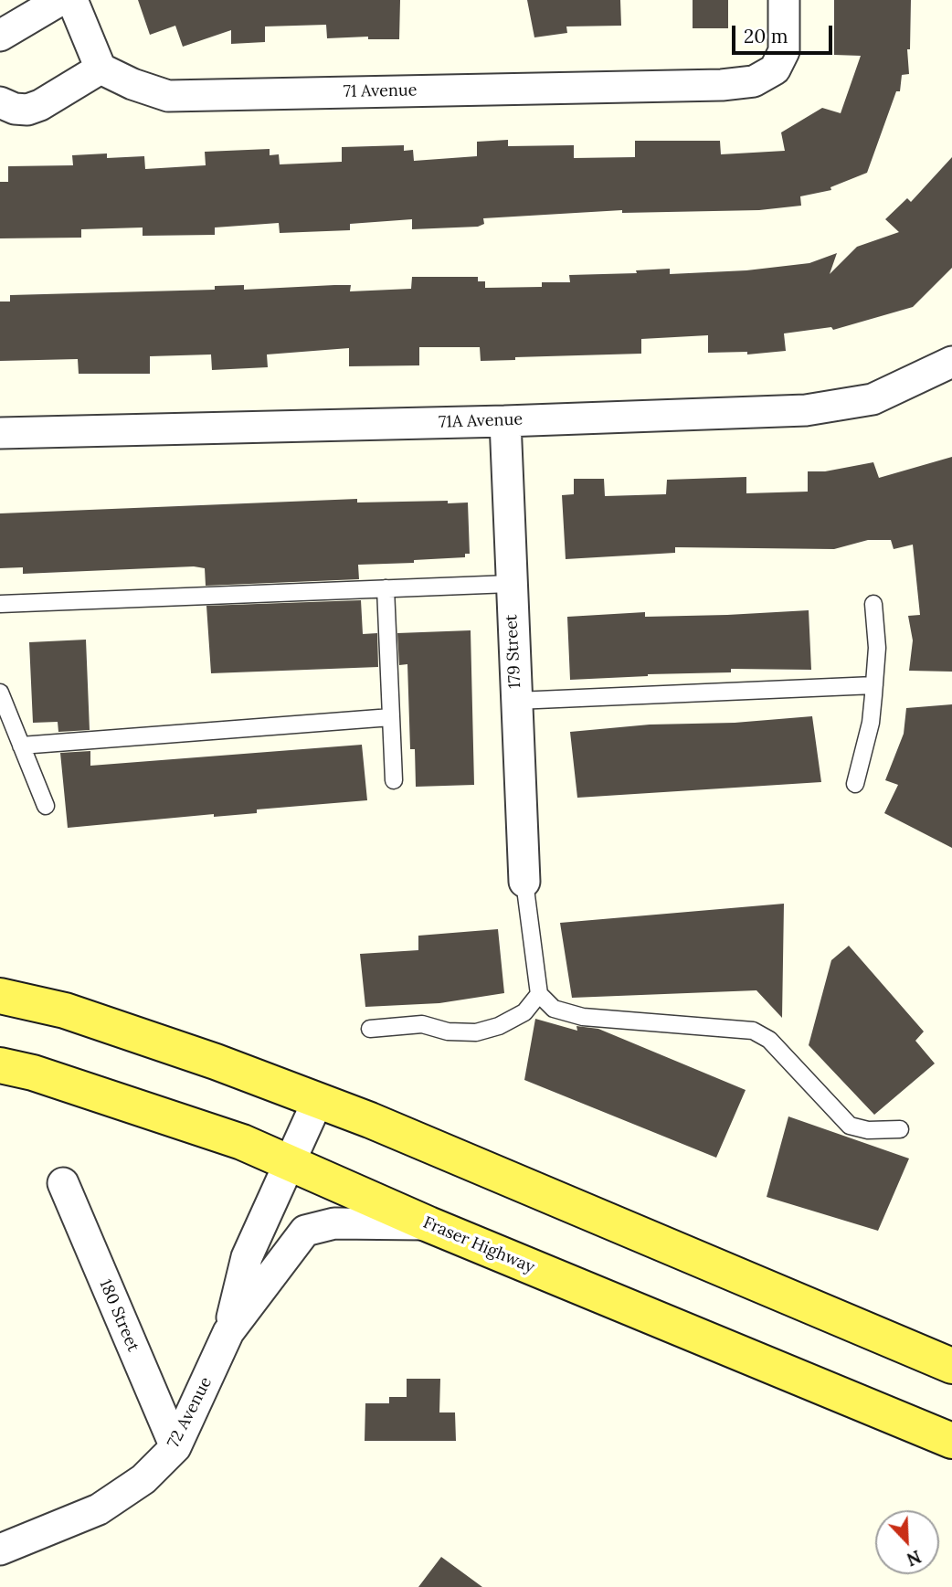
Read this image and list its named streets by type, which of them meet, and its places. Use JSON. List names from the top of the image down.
{
  "streets": {
    "main road": ["Fraser Highway"],
    "street": [
      "71 Avenue",
      "71A Avenue",
      "179 Street",
      "180 Street",
      "72 Avenue"
    ]
  },
  "crossings": [
    ["71A Avenue", "179 Street"],
    ["Fraser Highway", "72 Avenue"],
    ["180 Street", "72 Avenue"]
  ],
  "scale_bar": "20 m",
  "north": "bottom right"
}
